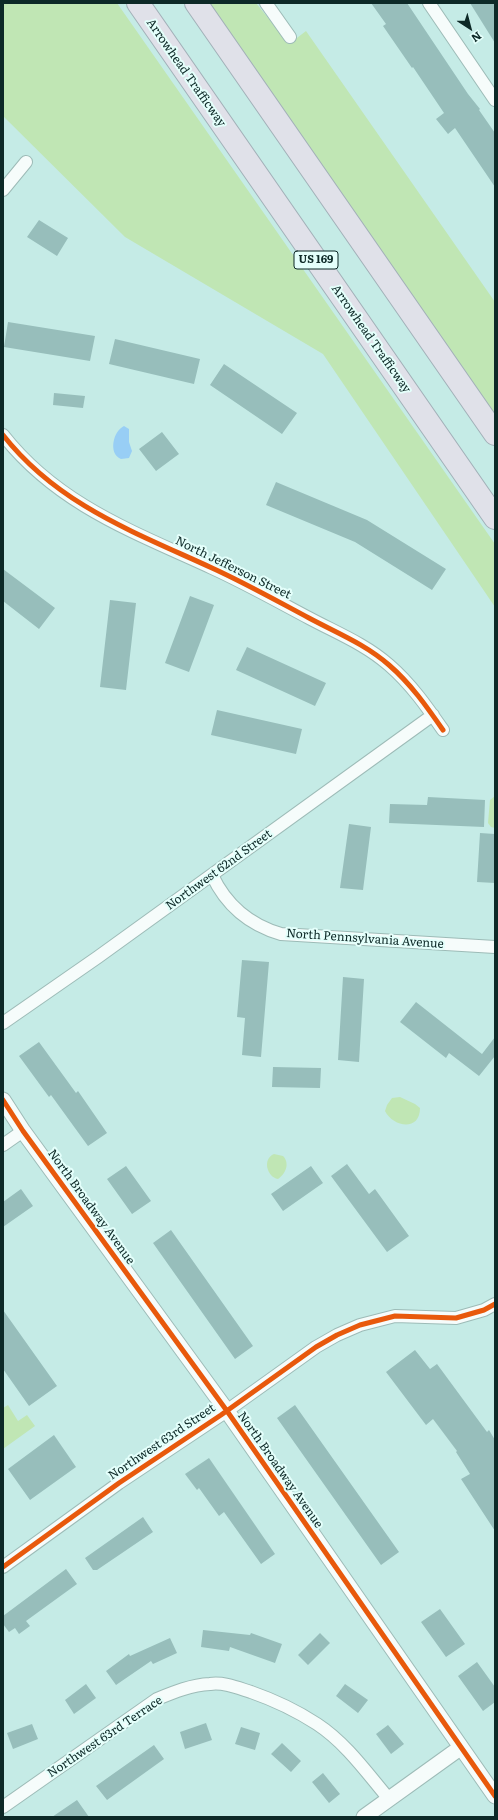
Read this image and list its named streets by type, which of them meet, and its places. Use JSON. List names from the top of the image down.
{
  "streets": {
    "highway": ["Arrowhead Trafficway", "US 169"],
    "street": [
      "North Jefferson Street",
      "Northwest 62nd Street",
      "North Pennsylvania Avenue",
      "North Broadway Avenue",
      "Northwest 63rd Street",
      "Northwest 63rd Terrace"
    ]
  },
  "crossings": [
    ["North Jefferson Street", "Northwest 62nd Street"],
    ["Northwest 62nd Street", "North Pennsylvania Avenue"],
    ["North Broadway Avenue", "Northwest 63rd Street"]
  ],
  "north": "bottom right"
}
